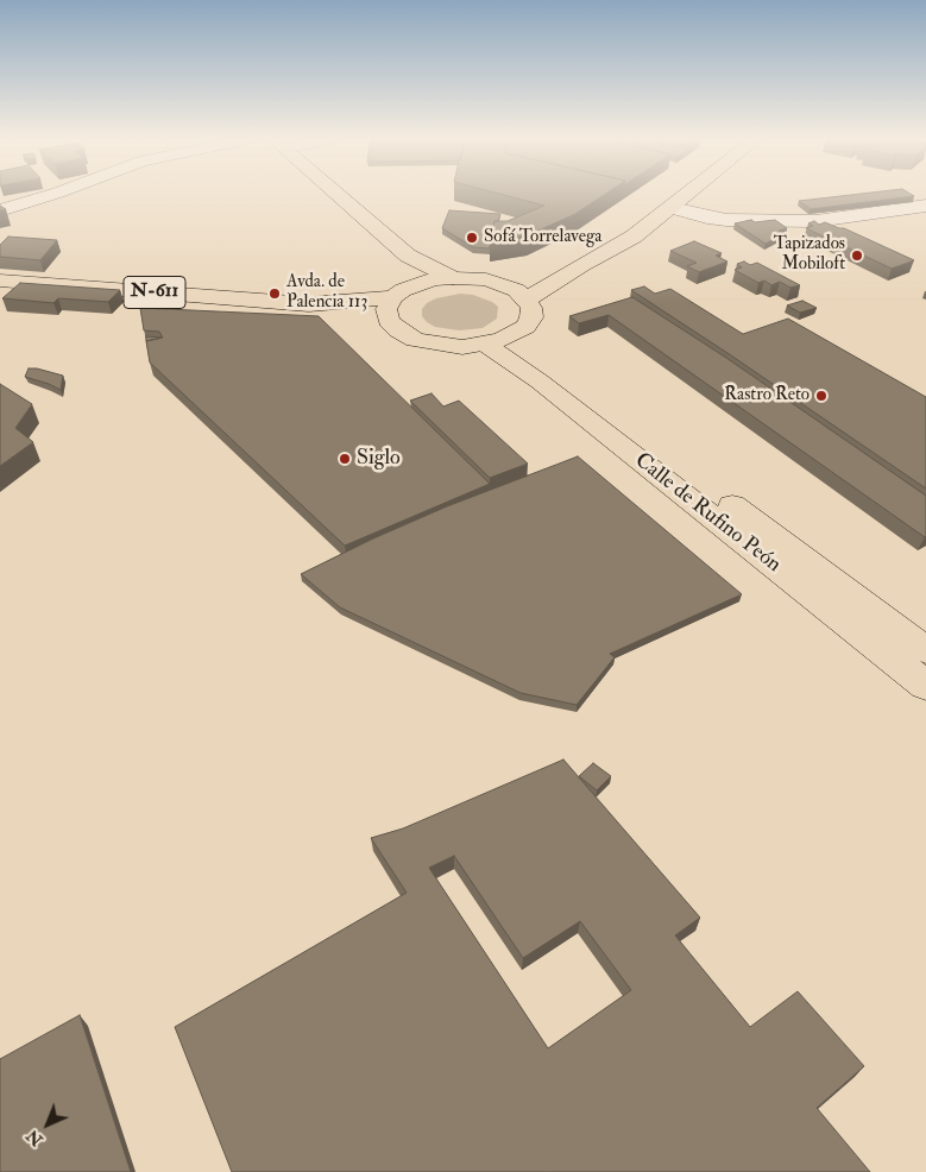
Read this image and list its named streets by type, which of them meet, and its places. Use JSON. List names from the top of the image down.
{
  "streets": {
    "main road": ["N-611", "Calle de Rufino Peón"]
  },
  "crossings": [
    ["N-611", "Calle de Rufino Peón"]
  ],
  "places": [
    "Sofá Torrelavega",
    "Tapizados Mobiloft",
    "Avda. de Palencia 113",
    "Rastro Reto",
    "Siglo"
  ],
  "north": "bottom left"
}
